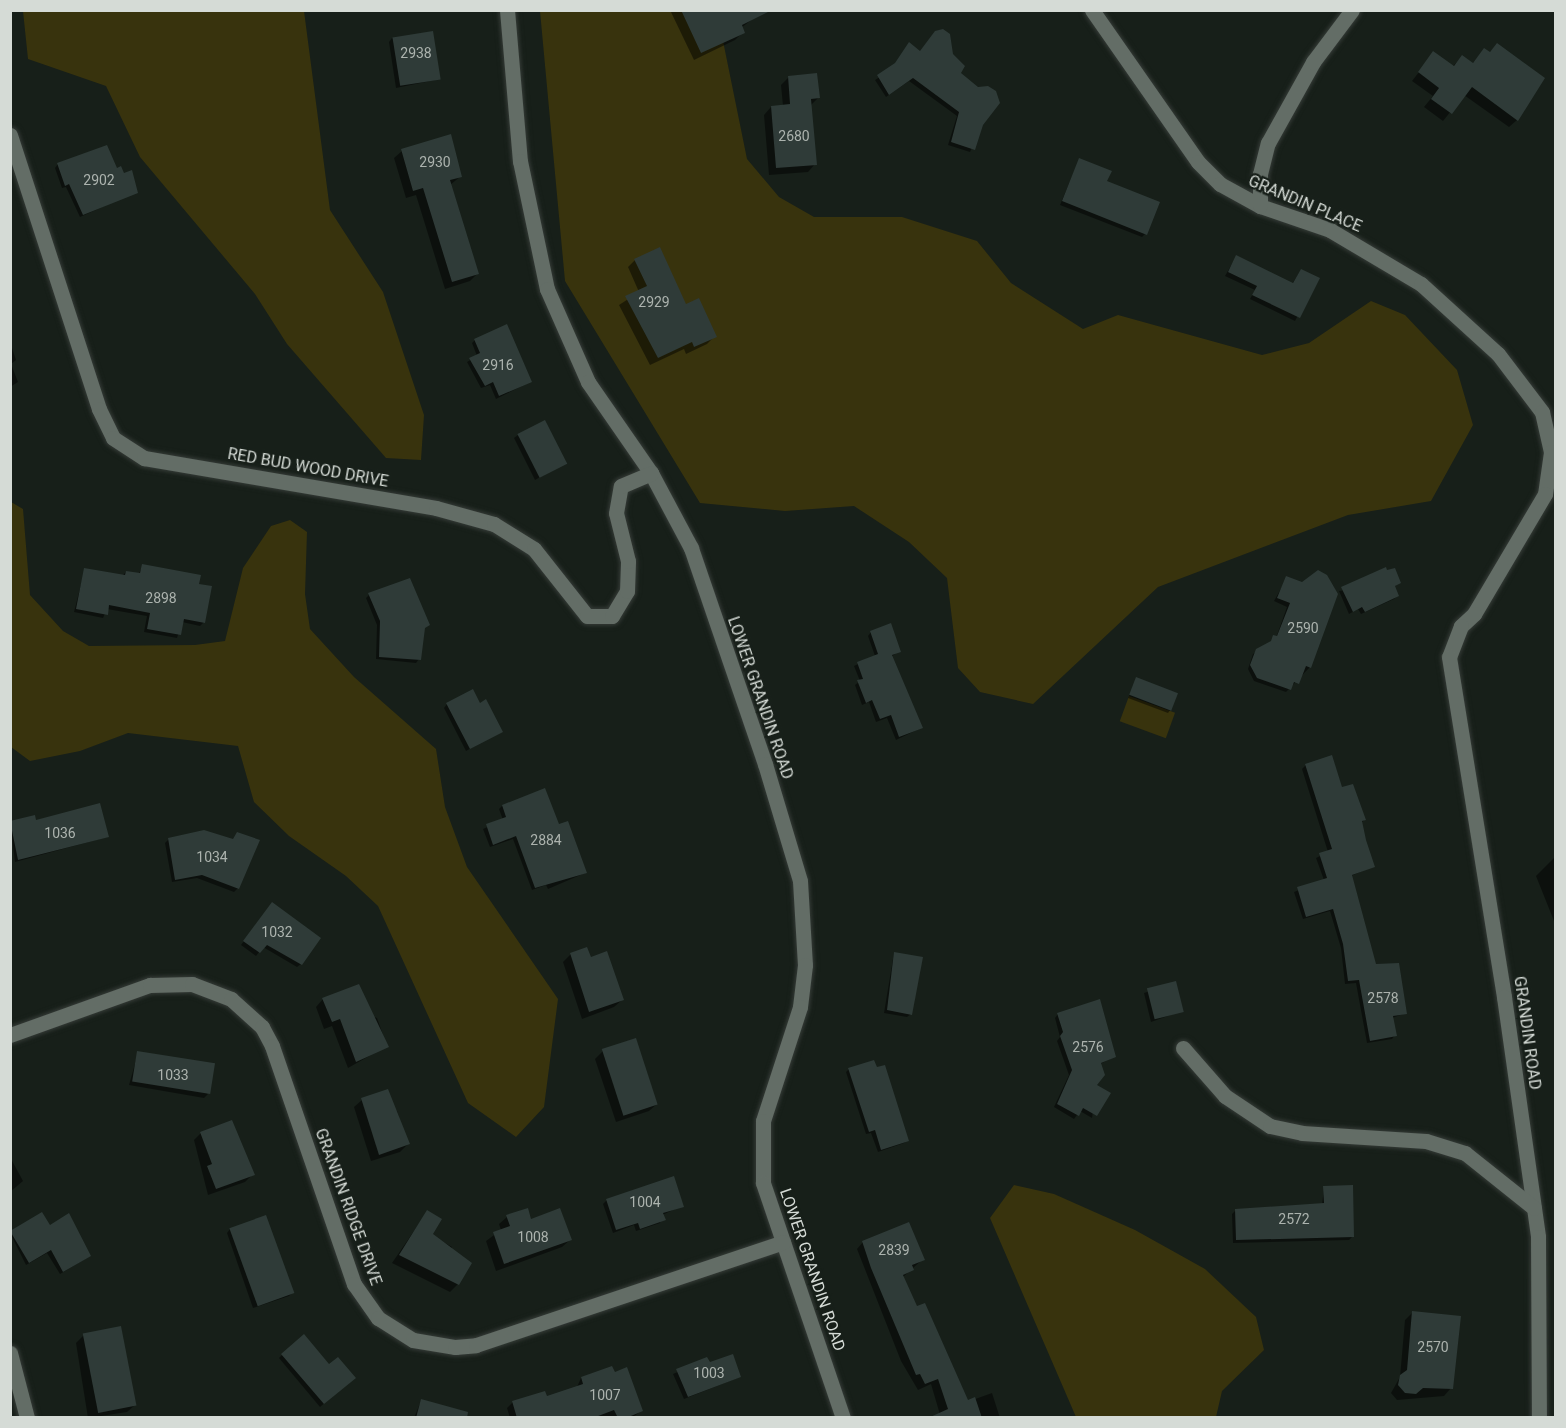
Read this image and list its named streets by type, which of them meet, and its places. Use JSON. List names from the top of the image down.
{
  "streets": {
    "street": [
      "GRANDIN PLACE",
      "RED BUD WOOD DRIVE",
      "LOWER GRANDIN ROAD",
      "GRANDIN ROAD",
      "GRANDIN RIDGE DRIVE"
    ]
  },
  "crossings": [
    ["GRANDIN PLACE", "GRANDIN ROAD"],
    ["RED BUD WOOD DRIVE", "LOWER GRANDIN ROAD"],
    ["LOWER GRANDIN ROAD", "GRANDIN RIDGE DRIVE"]
  ],
  "house_numbers": [
    "2938",
    "2680",
    "2930",
    "2902",
    "2929",
    "2916",
    "2898",
    "2590",
    "1036",
    "2884",
    "1034",
    "1032",
    "2578",
    "2576",
    "1033",
    "1004",
    "2572",
    "1008",
    "2839",
    "2570",
    "1003",
    "1007"
  ]
}
